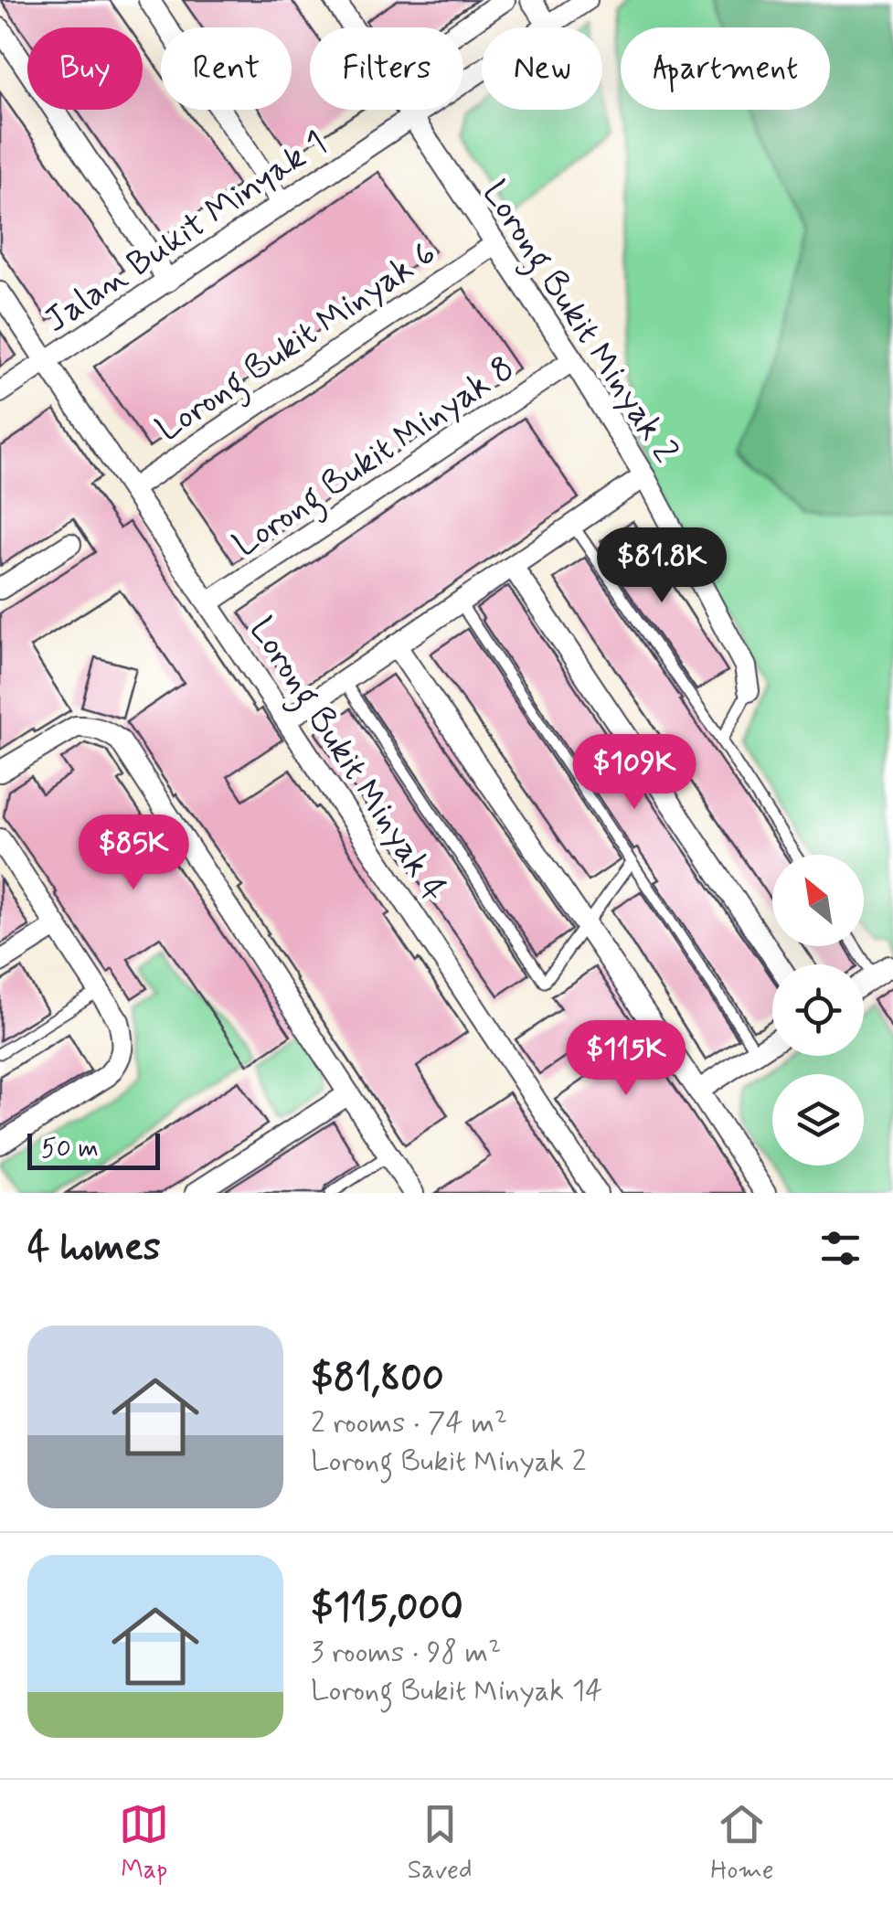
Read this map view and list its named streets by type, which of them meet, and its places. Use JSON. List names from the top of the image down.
{
  "streets": {
    "street": [
      "Jalan Bukit Minyak 1",
      "Lorong Bukit Minyak 2",
      "Lorong Bukit Minyak 6",
      "Lorong Bukit Minyak 8",
      "Lorong Bukit Minyak 4"
    ]
  },
  "crossings": [
    ["Jalan Bukit Minyak 1", "Lorong Bukit Minyak 2"],
    ["Jalan Bukit Minyak 1", "Lorong Bukit Minyak 4"],
    ["Lorong Bukit Minyak 2", "Lorong Bukit Minyak 6"],
    ["Lorong Bukit Minyak 2", "Lorong Bukit Minyak 8"],
    ["Lorong Bukit Minyak 6", "Lorong Bukit Minyak 4"],
    ["Lorong Bukit Minyak 8", "Lorong Bukit Minyak 4"]
  ],
  "scale_bar": "50 m",
  "north": "top left",
  "page": {
    "chip": [
      "Buy",
      "Rent",
      "Filters",
      "New",
      "Apartment"
    ],
    "price": [
      "$81.8K",
      "$109K",
      "$85K",
      "$115K"
    ],
    "scale": "50 m",
    "heading": "4 homes",
    "list": [
      {
        "name": "$81,800",
        "note": "2 rooms · 74 m² · Lorong Bukit Minyak 2"
      },
      {
        "name": "$115,000",
        "note": "3 rooms · 98 m² · Lorong Bukit Minyak 14"
      }
    ],
    "tabs": ["Map", "Saved", "Home"]
  }
}
